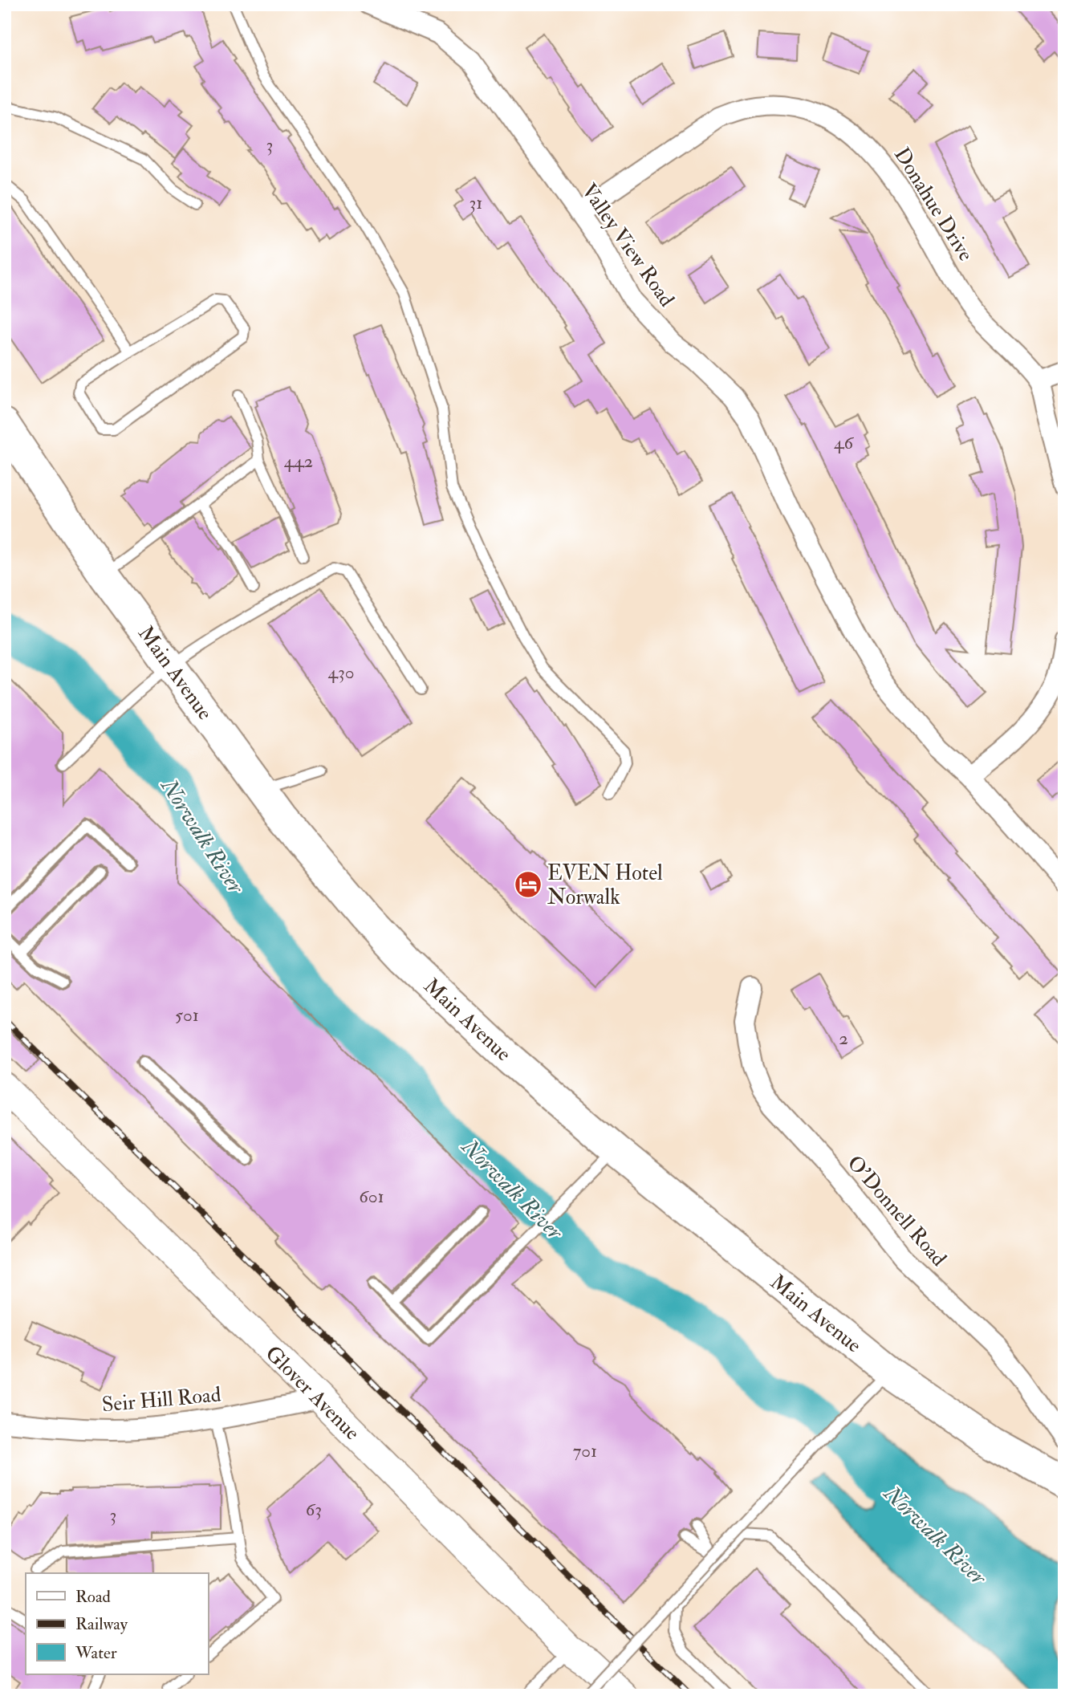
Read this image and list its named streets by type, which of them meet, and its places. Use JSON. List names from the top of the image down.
{
  "streets": {
    "main road": ["Main Avenue"],
    "street": [
      "Donahue Drive",
      "Valley View Road",
      "O'Donnell Road",
      "Glover Avenue",
      "Seir Hill Road"
    ]
  },
  "crossings": [
    ["Donahue Drive", "Valley View Road"],
    ["Glover Avenue", "Seir Hill Road"]
  ],
  "water": ["Norwalk River"],
  "places": {
    "hotel": ["EVEN Hotel Norwalk"]
  },
  "house_numbers": [
    "3",
    "31",
    "46",
    "442",
    "430",
    "501",
    "2",
    "601",
    "701",
    "63",
    "3"
  ],
  "legend": ["Road", "Railway", "Water"]
}
